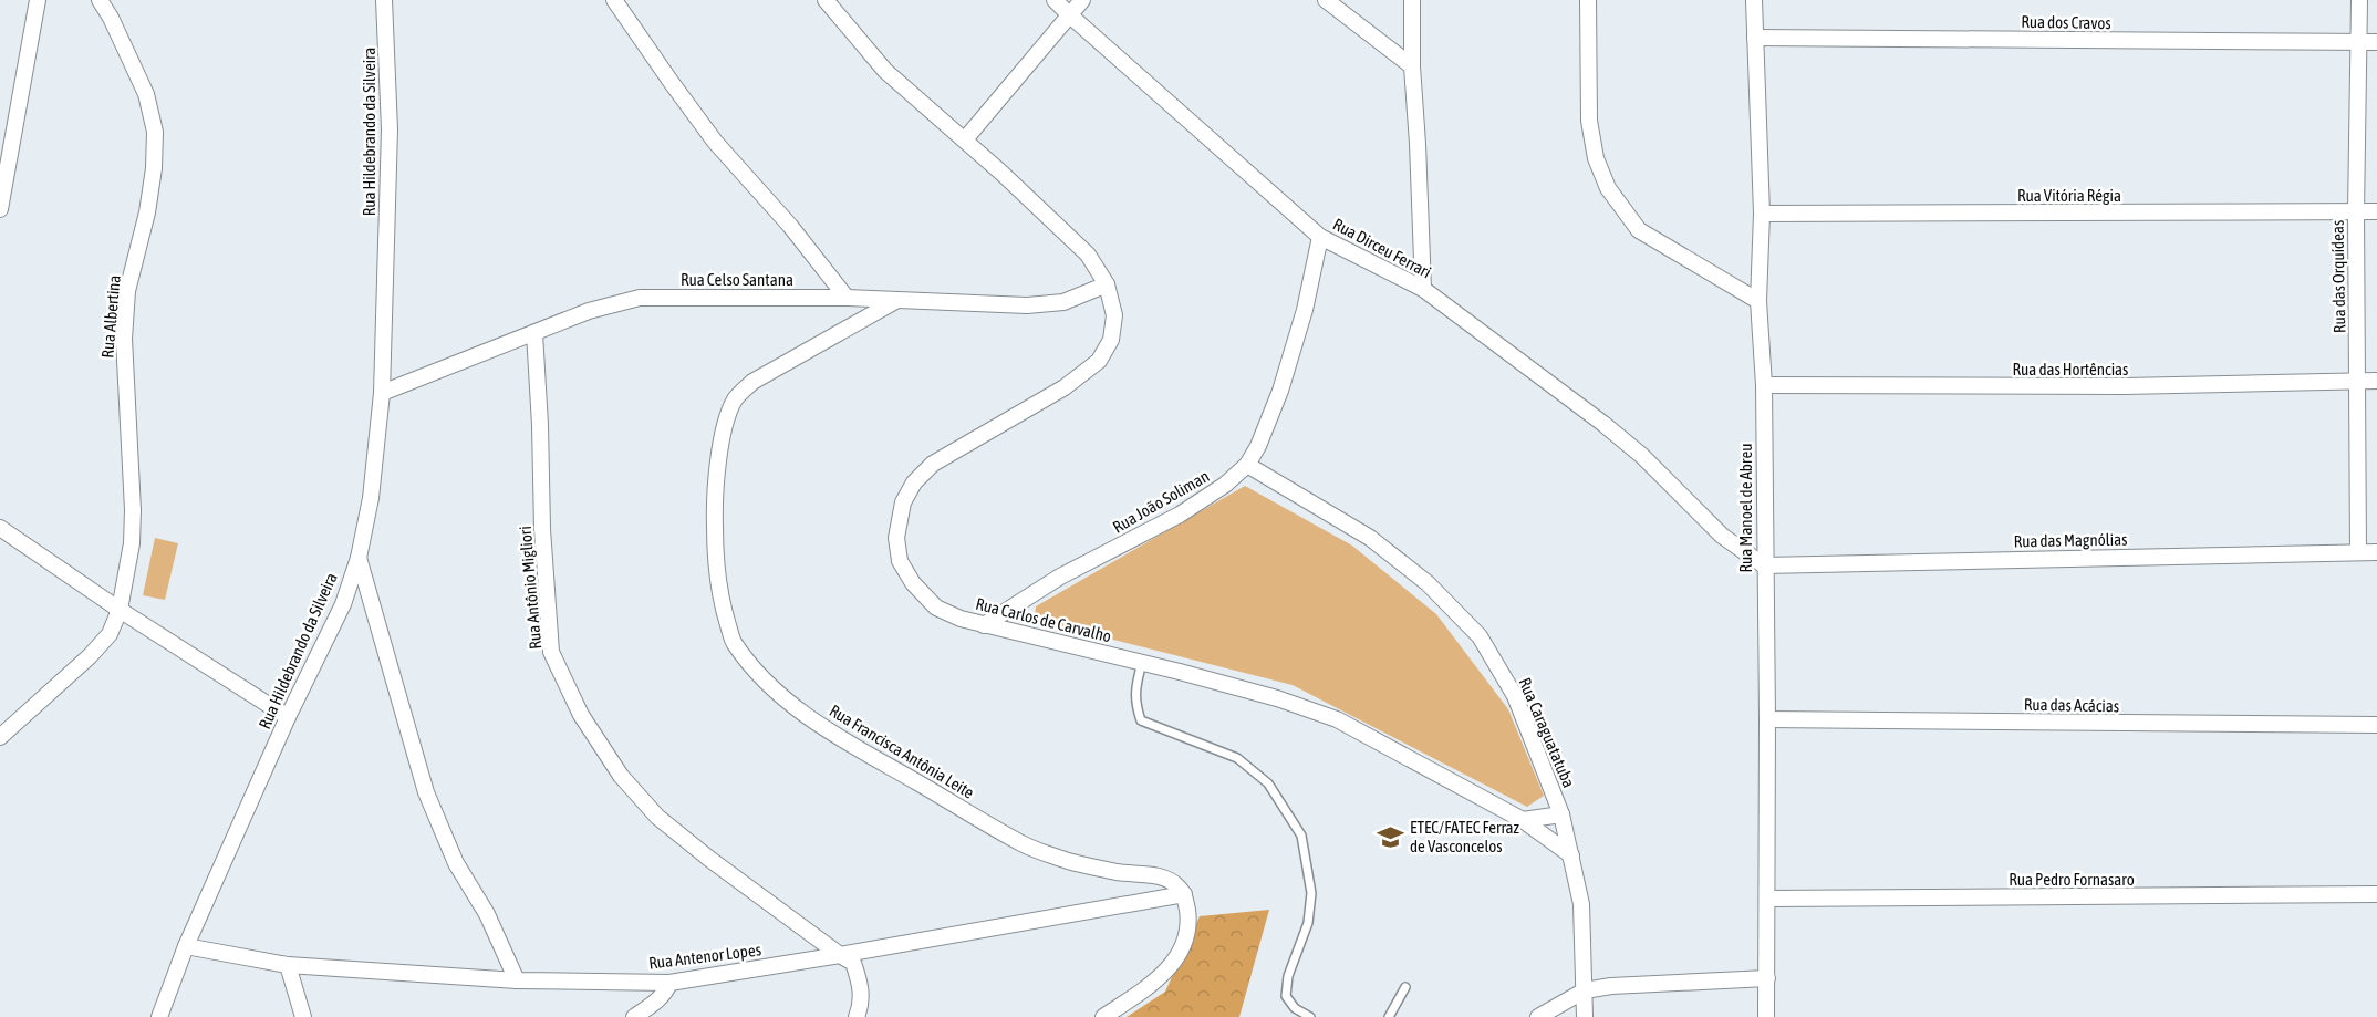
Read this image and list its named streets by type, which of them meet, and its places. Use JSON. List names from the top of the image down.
{
  "streets": {
    "street": [
      "Rua dos Cravos",
      "Rua Hildebrando da Silveira",
      "Rua Vitória Régia",
      "Rua Dirceu Ferrari",
      "Rua das Orquídeas",
      "Rua Celso Santana",
      "Rua Albertina",
      "Rua das Hortências",
      "Rua João Soliman",
      "Rua Manoel de Abreu",
      "Rua das Magnólias",
      "Rua Antônio Migliori",
      "Rua Carlos de Carvalho",
      "Rua das Acácias",
      "Rua Caraguatatuba",
      "Rua Francisca Antônia Leite",
      "Rua Pedro Fornasaro",
      "Rua Antenor Lopes"
    ]
  },
  "crossings": [
    ["Rua dos Cravos", "Rua das Orquídeas"],
    ["Rua dos Cravos", "Rua Manoel de Abreu"],
    ["Rua Hildebrando da Silveira", "Rua Celso Santana"],
    ["Rua Hildebrando da Silveira", "Rua Antenor Lopes"],
    ["Rua Vitória Régia", "Rua das Orquídeas"],
    ["Rua Vitória Régia", "Rua Manoel de Abreu"],
    ["Rua Dirceu Ferrari", "Rua João Soliman"],
    ["Rua Dirceu Ferrari", "Rua Manoel de Abreu"],
    ["Rua Dirceu Ferrari", "Rua das Magnólias"],
    ["Rua das Orquídeas", "Rua das Hortências"],
    ["Rua das Orquídeas", "Rua das Magnólias"],
    ["Rua Celso Santana", "Rua Antônio Migliori"],
    ["Rua Celso Santana", "Rua Carlos de Carvalho"],
    ["Rua Celso Santana", "Rua Francisca Antônia Leite"],
    ["Rua das Hortências", "Rua Manoel de Abreu"],
    ["Rua João Soliman", "Rua Carlos de Carvalho"],
    ["Rua João Soliman", "Rua Caraguatatuba"],
    ["Rua Manoel de Abreu", "Rua das Magnólias"],
    ["Rua Manoel de Abreu", "Rua das Acácias"],
    ["Rua Manoel de Abreu", "Rua Pedro Fornasaro"],
    ["Rua Antônio Migliori", "Rua Antenor Lopes"],
    ["Rua Carlos de Carvalho", "Rua Caraguatatuba"],
    ["Rua Francisca Antônia Leite", "Rua Antenor Lopes"]
  ],
  "places": {
    "school or university": ["ETEC/FATEC Ferraz de Vasconcelos"]
  }
}
